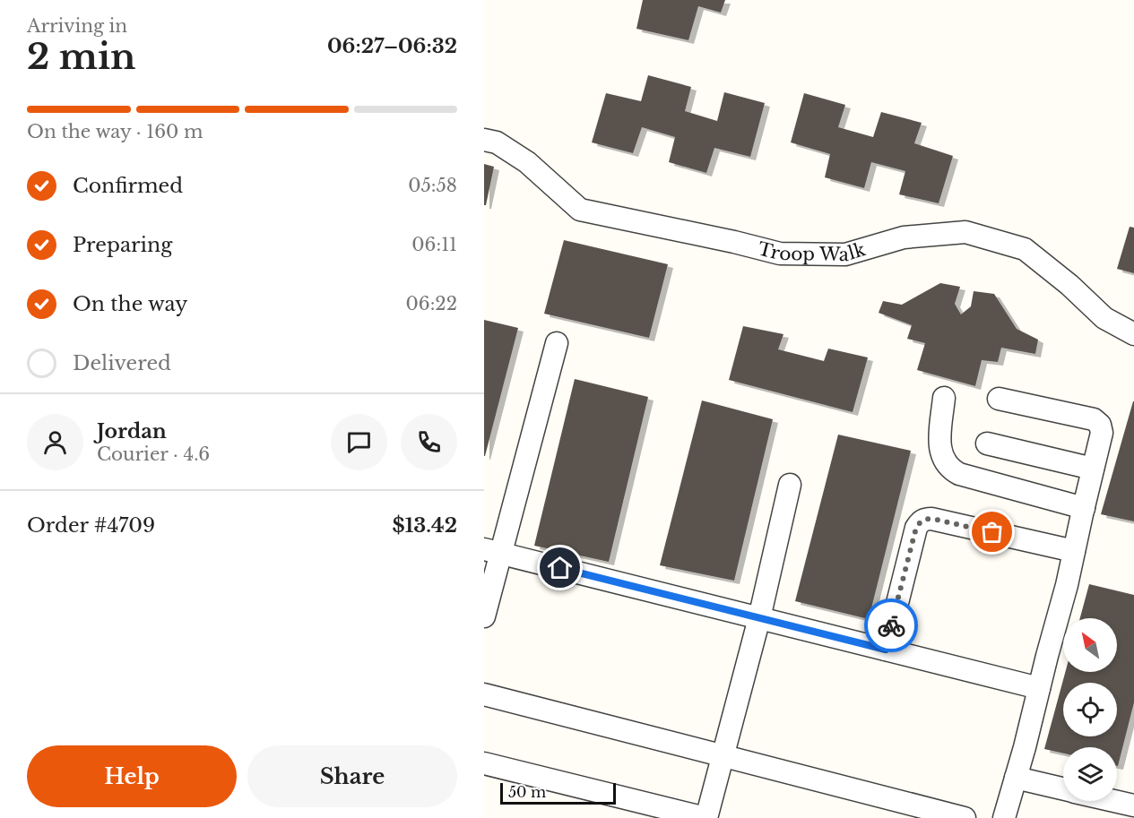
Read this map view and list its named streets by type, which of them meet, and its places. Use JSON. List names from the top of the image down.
{
  "streets": {
    "street": ["Troop Walk"]
  },
  "scale_bar": "50 m",
  "north": "top left",
  "page": {
    "heading": ["2 min", "Arriving in", "06:27–06:32"],
    "panel": [
      "Jordan",
      "Courier · 4.6",
      "Order #4709",
      "$13.42"
    ],
    "bar": "On the way · 160 m",
    "list": [
      ["Confirmed", "05:58"],
      ["Preparing", "06:11"],
      ["On the way", "06:22"],
      "Delivered"
    ],
    "buttons": ["Help", "Share"],
    "scale": "50 m"
  }
}
